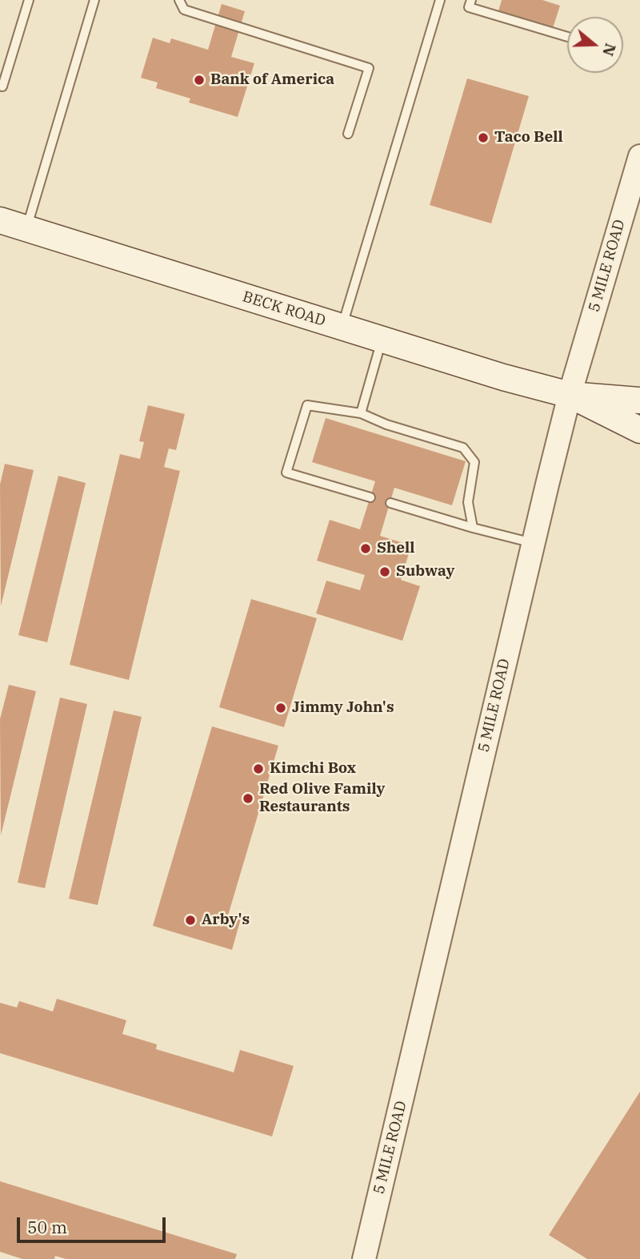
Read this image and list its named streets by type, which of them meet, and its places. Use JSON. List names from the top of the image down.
{
  "streets": {
    "main road": ["BECK ROAD"],
    "street": ["5 MILE ROAD"]
  },
  "crossings": [
    ["5 MILE ROAD", "BECK ROAD"]
  ],
  "places": [
    "Bank of America",
    "Taco Bell",
    "Shell",
    "Subway",
    "Jimmy John's",
    "Kimchi Box",
    "Red Olive Family Restaurants",
    "Arby's"
  ],
  "scale_bar": "50 m",
  "north": "right"
}
